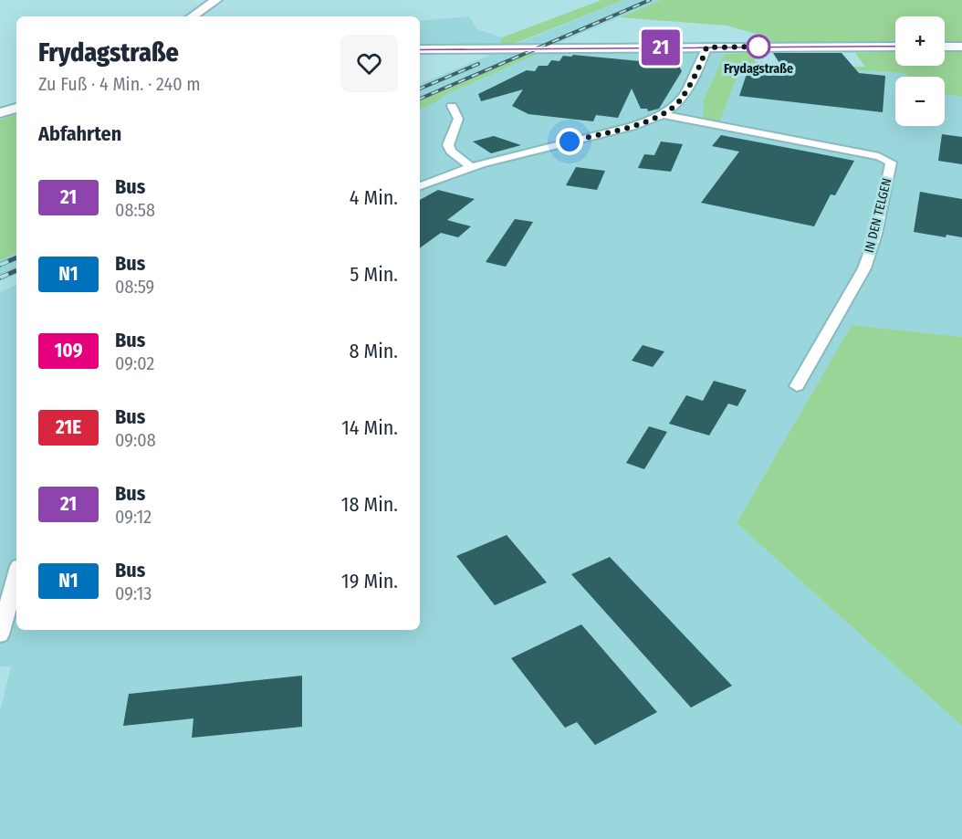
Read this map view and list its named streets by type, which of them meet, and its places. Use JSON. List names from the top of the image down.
{
  "streets": {
    "street": ["IN DEN TELGEN"]
  },
  "places": ["Frydagstraße"],
  "lines": ["bus line 21"],
  "page": {
    "on_map": "21",
    "map_buttons": ["+", "−"],
    "heading": [
      ["Frydagstraße", "Zu Fuß · 4 Min. · 240 m"],
      "Abfahrten"
    ],
    "list": [
      {
        "mark": "21",
        "name": "Bus",
        "note": "08:58",
        "value": "4 Min."
      },
      {
        "mark": "N1",
        "name": "Bus",
        "note": "08:59",
        "value": "5 Min."
      },
      {
        "mark": "109",
        "name": "Bus",
        "note": "09:02",
        "value": "8 Min."
      },
      {
        "mark": "21E",
        "name": "Bus",
        "note": "09:08",
        "value": "14 Min."
      },
      {
        "mark": "21",
        "name": "Bus",
        "note": "09:12",
        "value": "18 Min."
      },
      {
        "mark": "N1",
        "name": "Bus",
        "note": "09:13",
        "value": "19 Min."
      }
    ]
  }
}
